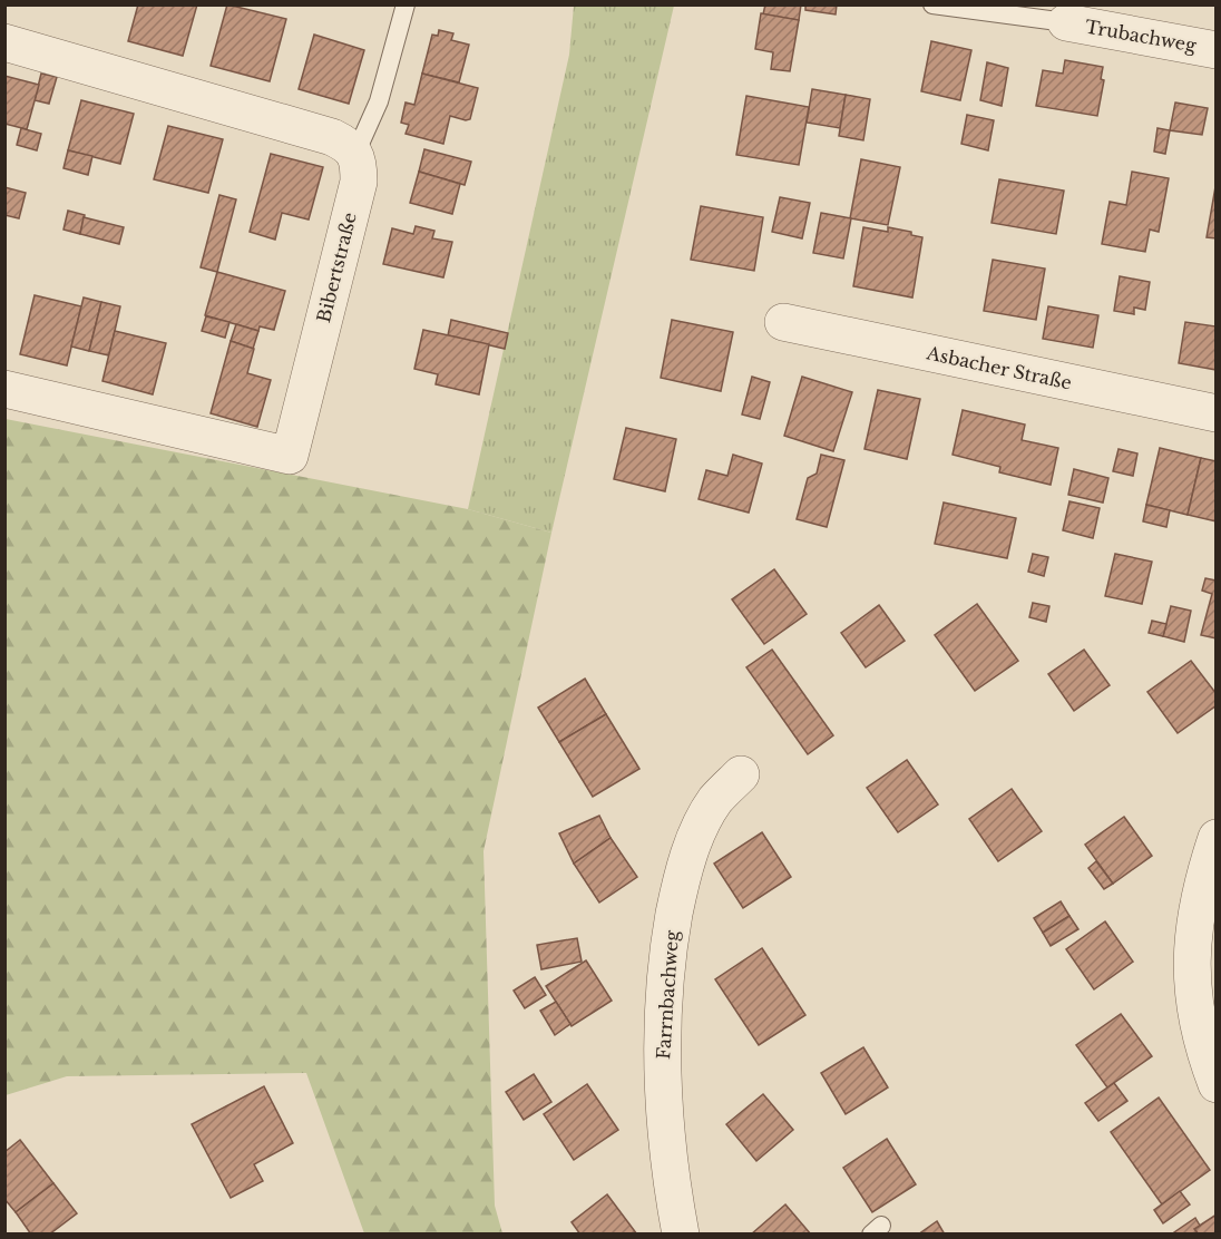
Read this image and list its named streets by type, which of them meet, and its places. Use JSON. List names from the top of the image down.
{
  "streets": {
    "street": [
      "Trubachweg",
      "Bibertstraße",
      "Asbacher Straße",
      "Farrnbachweg"
    ]
  }
}
